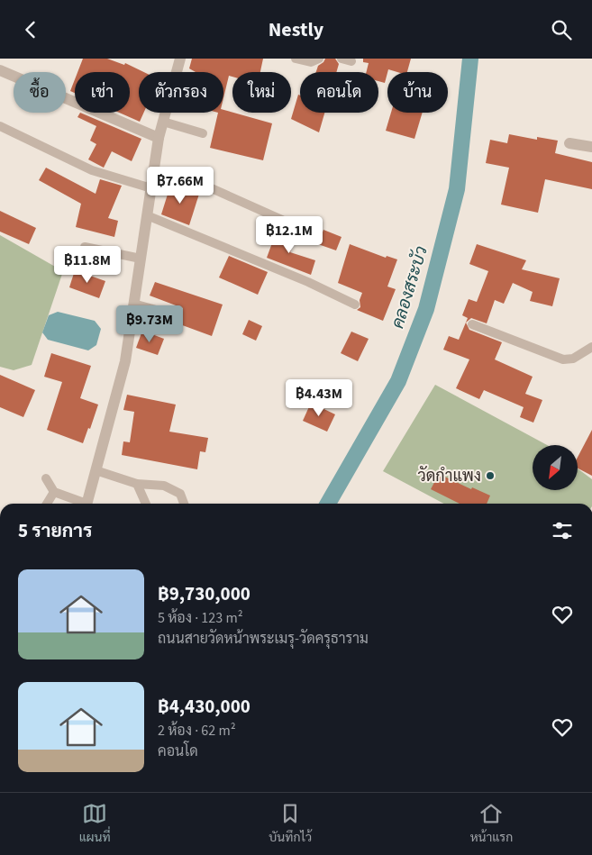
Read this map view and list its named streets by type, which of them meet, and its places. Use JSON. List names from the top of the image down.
{
  "water": ["คลองสระบัว"],
  "places": ["วัดกำแพง"],
  "north": "bottom left",
  "page": {
    "header": "Nestly",
    "chip": [
      "ซื้อ",
      "เช่า",
      "ตัวกรอง",
      "ใหม่",
      "คอนโด",
      "บ้าน"
    ],
    "price": [
      "฿7.66M",
      "฿12.1M",
      "฿11.8M",
      "฿9.73M",
      "฿4.43M"
    ],
    "heading": "5 รายการ",
    "list": [
      {
        "name": "฿9,730,000",
        "note": "5 ห้อง · 123 m² · ถนนสายวัดหน้าพระเมรุ-วัดครุธาราม"
      },
      {
        "name": "฿4,430,000",
        "note": "2 ห้อง · 62 m² · คอนโด"
      }
    ],
    "tabs": ["แผนที่", "บันทึกไว้", "หน้าแรก"]
  }
}
